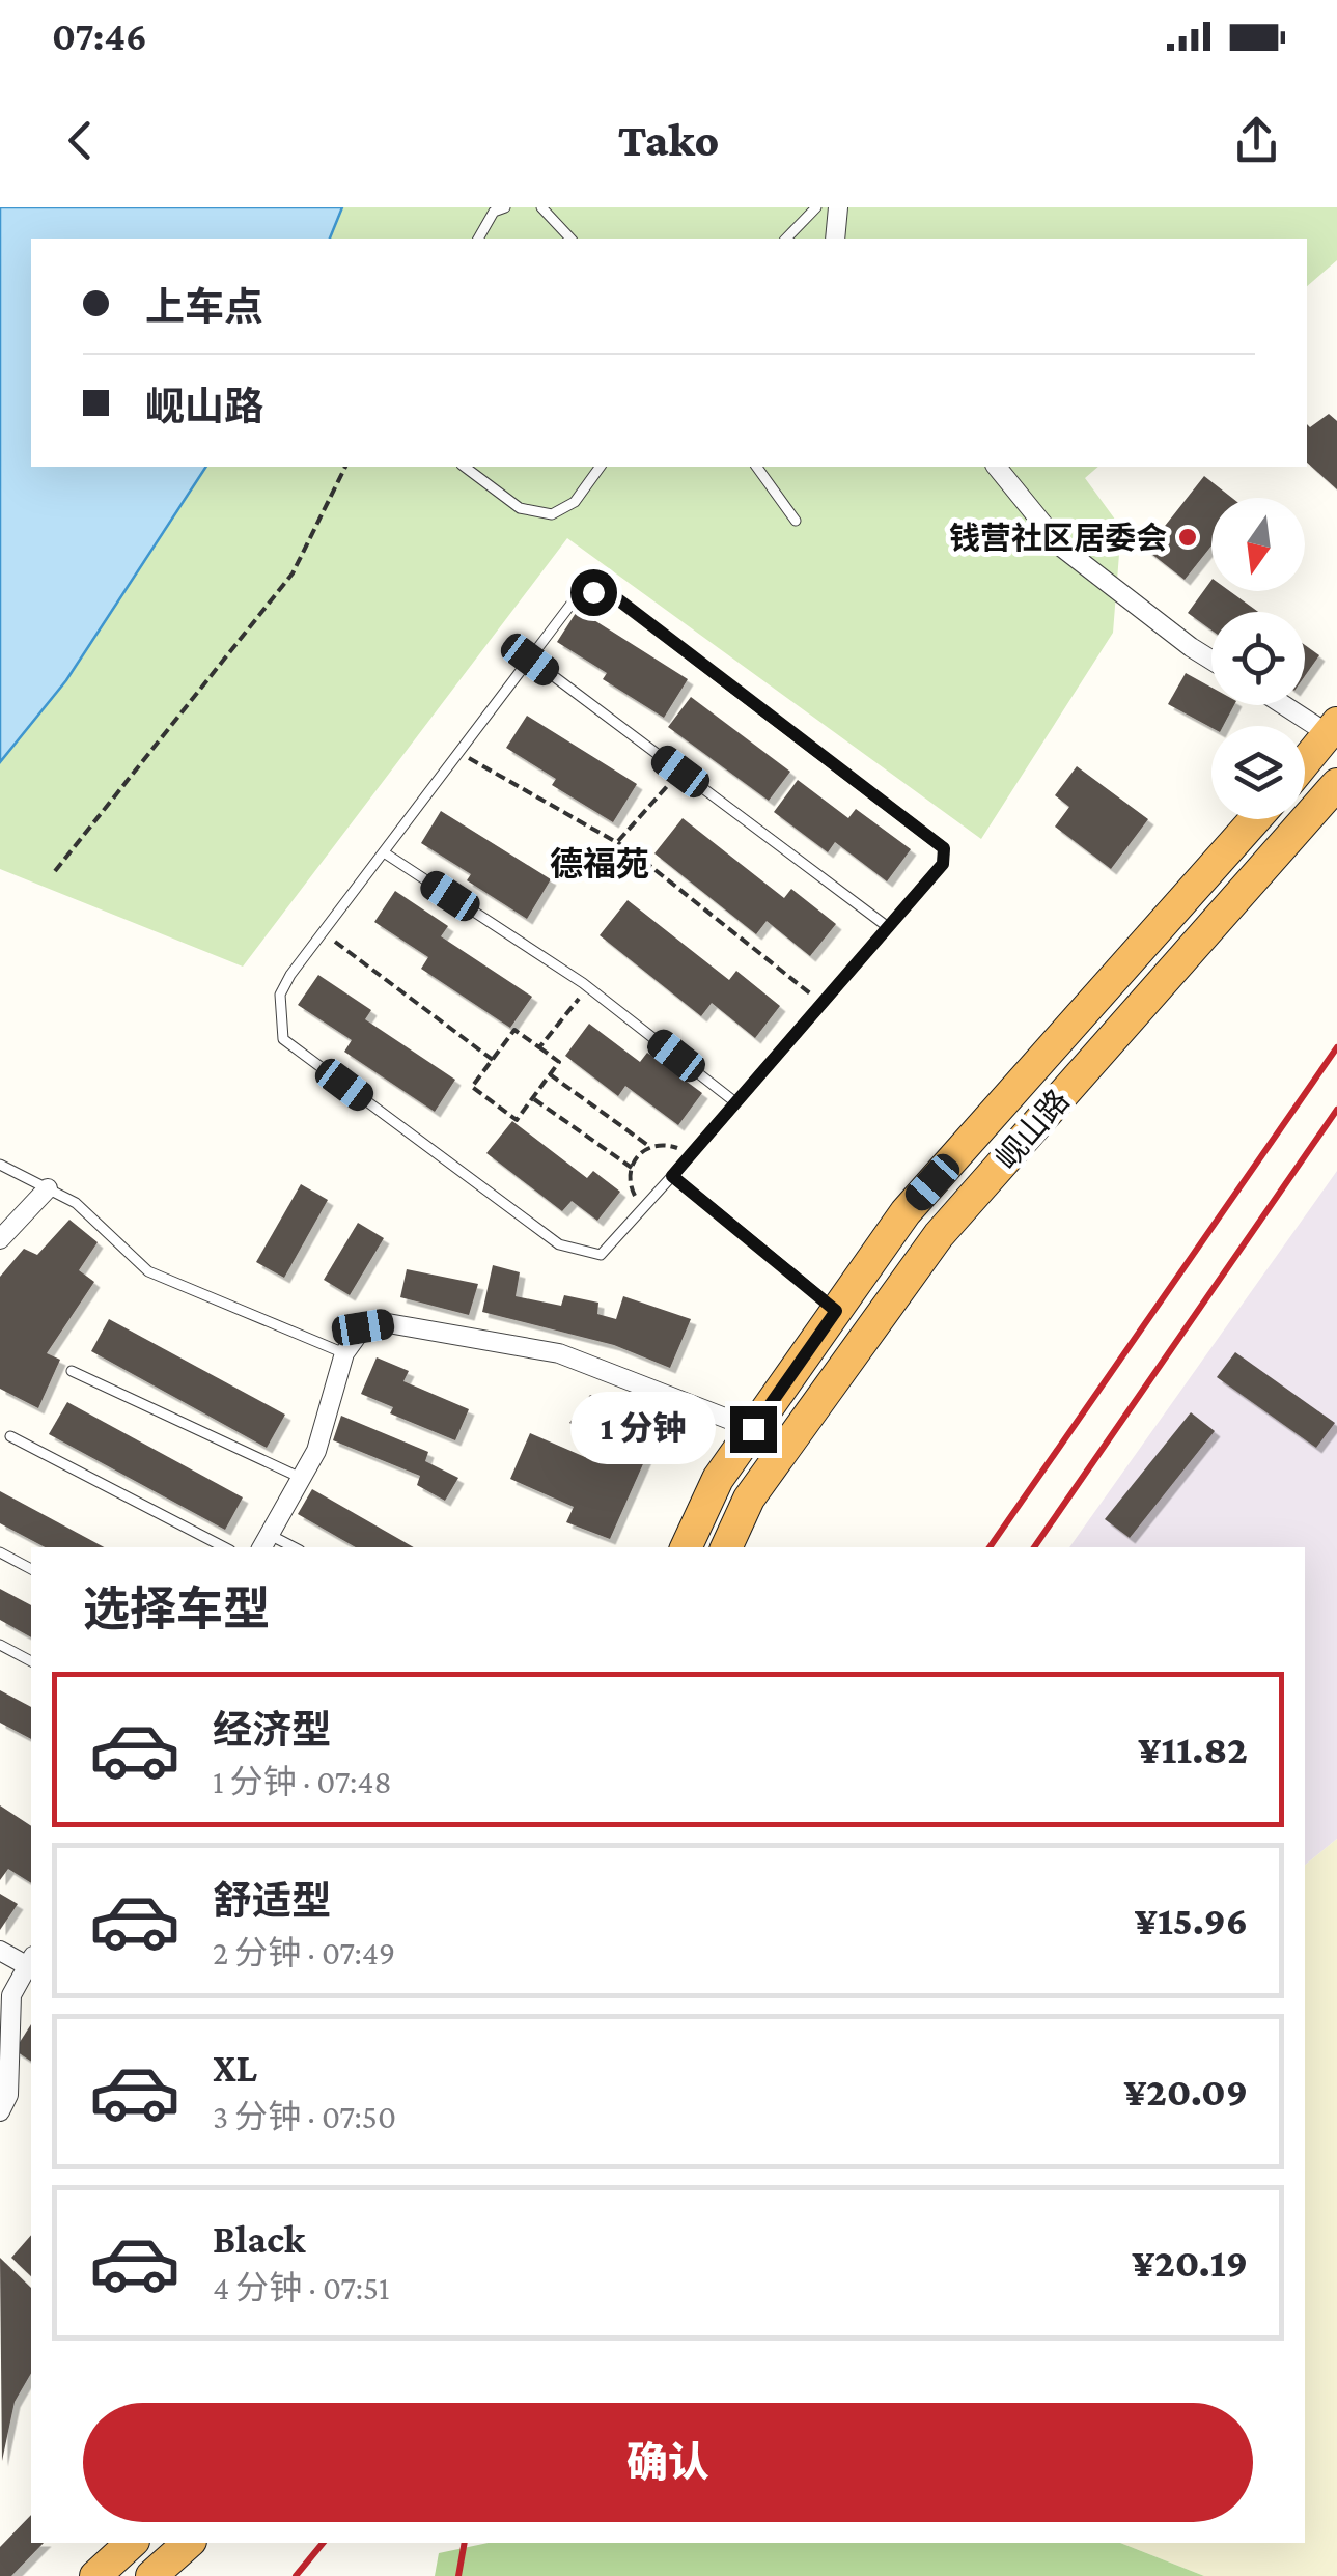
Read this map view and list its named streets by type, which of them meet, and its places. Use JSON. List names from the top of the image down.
{
  "streets": {
    "highway": ["岘山路"]
  },
  "districts": ["德福苑"],
  "places": ["钱营社区居委会"],
  "north": "bottom",
  "page": {
    "status": "07:46",
    "header": "Tako",
    "banner": ["上车点", "岘山路"],
    "bubble": "1 分钟",
    "heading": "选择车型",
    "list": [
      {
        "name": "经济型",
        "note": "1 分钟 · 07:48",
        "value": "¥11.82"
      },
      {
        "name": "舒适型",
        "note": "2 分钟 · 07:49",
        "value": "¥15.96"
      },
      {
        "name": "XL",
        "note": "3 分钟 · 07:50",
        "value": "¥20.09"
      },
      {
        "name": "Black",
        "note": "4 分钟 · 07:51",
        "value": "¥20.19"
      }
    ],
    "buttons": "确认"
  }
}
